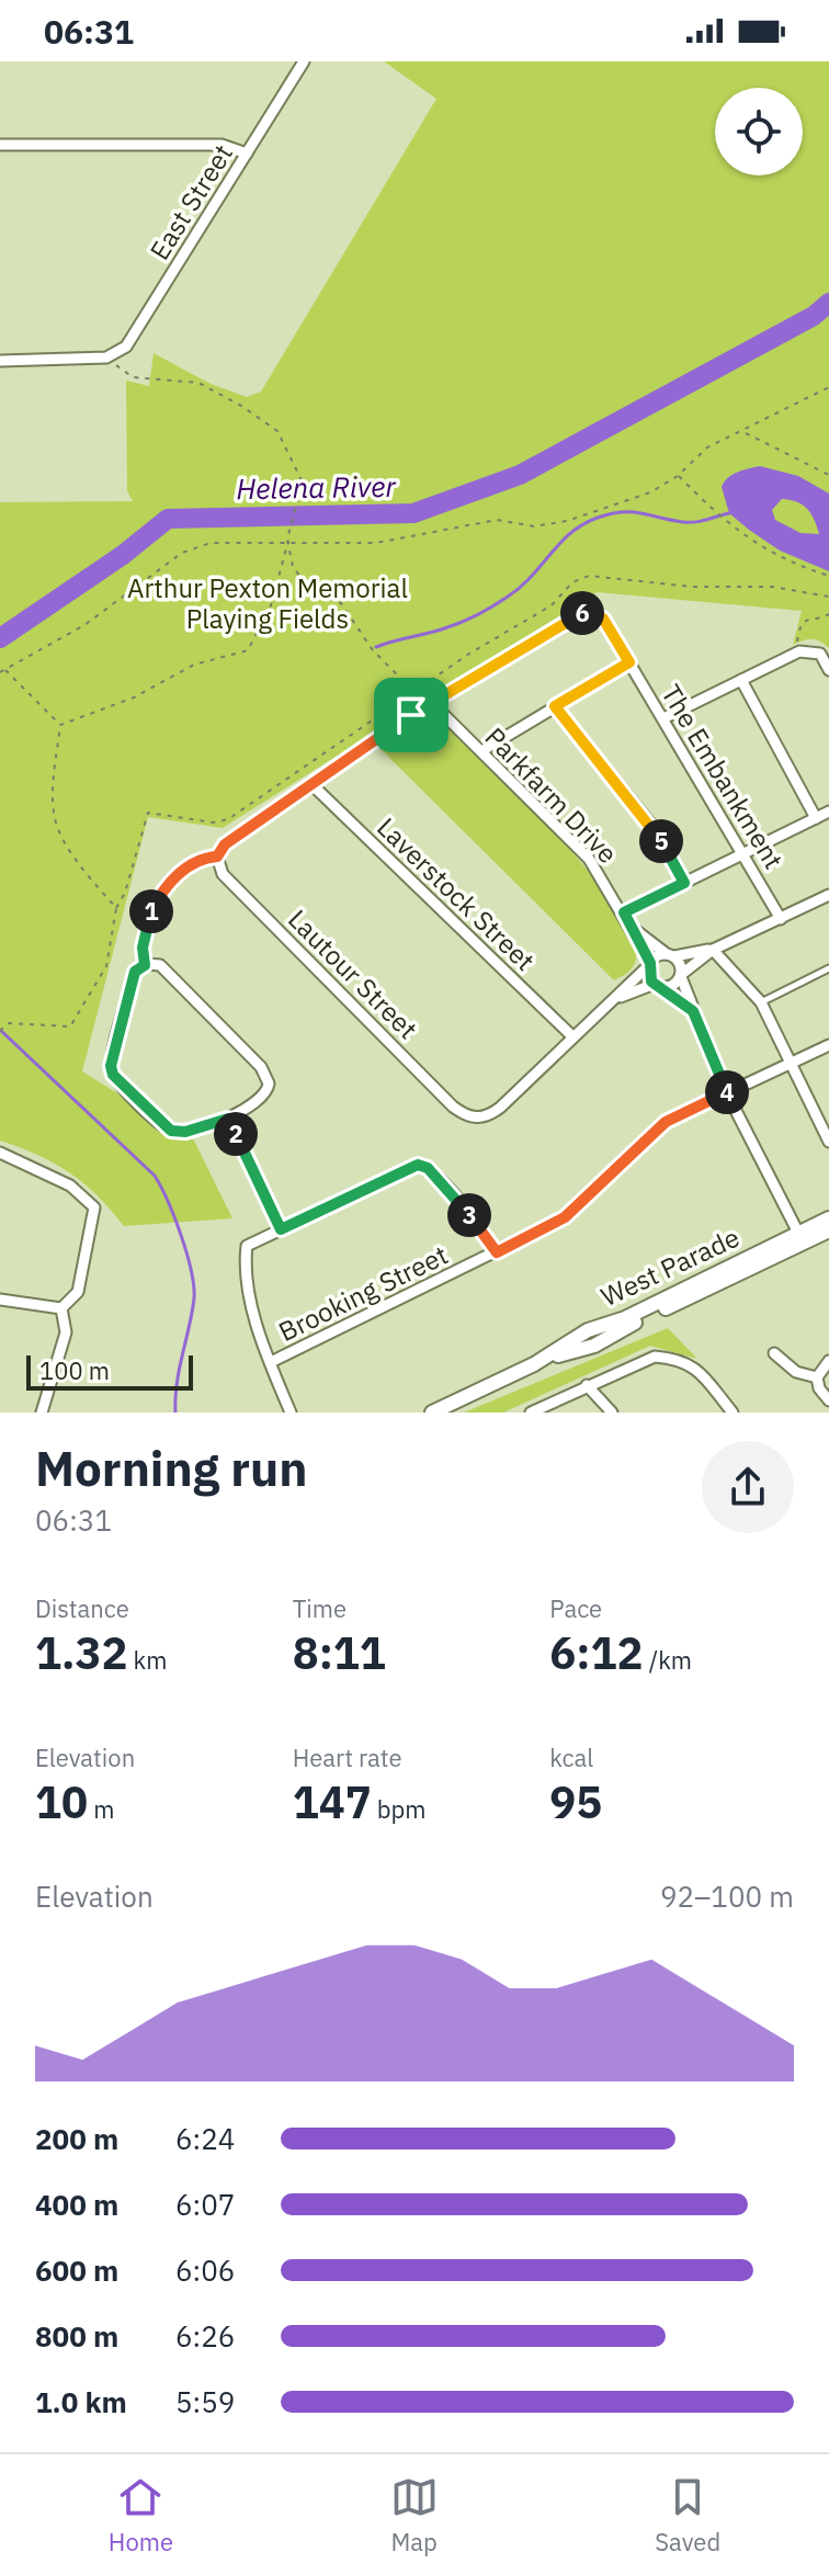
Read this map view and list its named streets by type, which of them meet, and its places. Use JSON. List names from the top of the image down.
{
  "streets": {
    "street": [
      "East Street",
      "The Embankment",
      "Parkfarm Drive",
      "Laverstock Street",
      "Lautour Street",
      "West Parade",
      "Brooking Street"
    ]
  },
  "crossings": [
    ["The Embankment", "Parkfarm Drive"],
    ["The Embankment", "Laverstock Street"],
    ["The Embankment", "Lautour Street"],
    ["Parkfarm Drive", "West Parade"],
    ["Parkfarm Drive", "Brooking Street"],
    ["Laverstock Street", "Lautour Street"]
  ],
  "water": ["Helena River"],
  "parks": ["Arthur Pexton Memorial Playing Fields"],
  "scale_bar": "100 m",
  "page": {
    "status": "06:31",
    "pins": [
      "6",
      "5",
      "1",
      "4",
      "2",
      "3"
    ],
    "scale": "100 m",
    "heading": ["Morning run", "06:31"],
    "stats": [
      ["Distance", "1.32 km"],
      ["Time", "8:11"],
      ["Pace", "6:12 /km"],
      ["Elevation", "10 m"],
      ["Heart rate", "147 bpm"],
      ["kcal", "95"]
    ],
    "chart": ["Elevation", "92–100 m"],
    "list": [
      {
        "name": "200 m",
        "note": "6:24"
      },
      {
        "name": "400 m",
        "note": "6:07"
      },
      {
        "name": "600 m",
        "note": "6:06"
      },
      {
        "name": "800 m",
        "note": "6:26"
      },
      {
        "name": "1.0 km",
        "note": "5:59"
      }
    ],
    "tabs": ["Home", "Map", "Saved"]
  }
}
